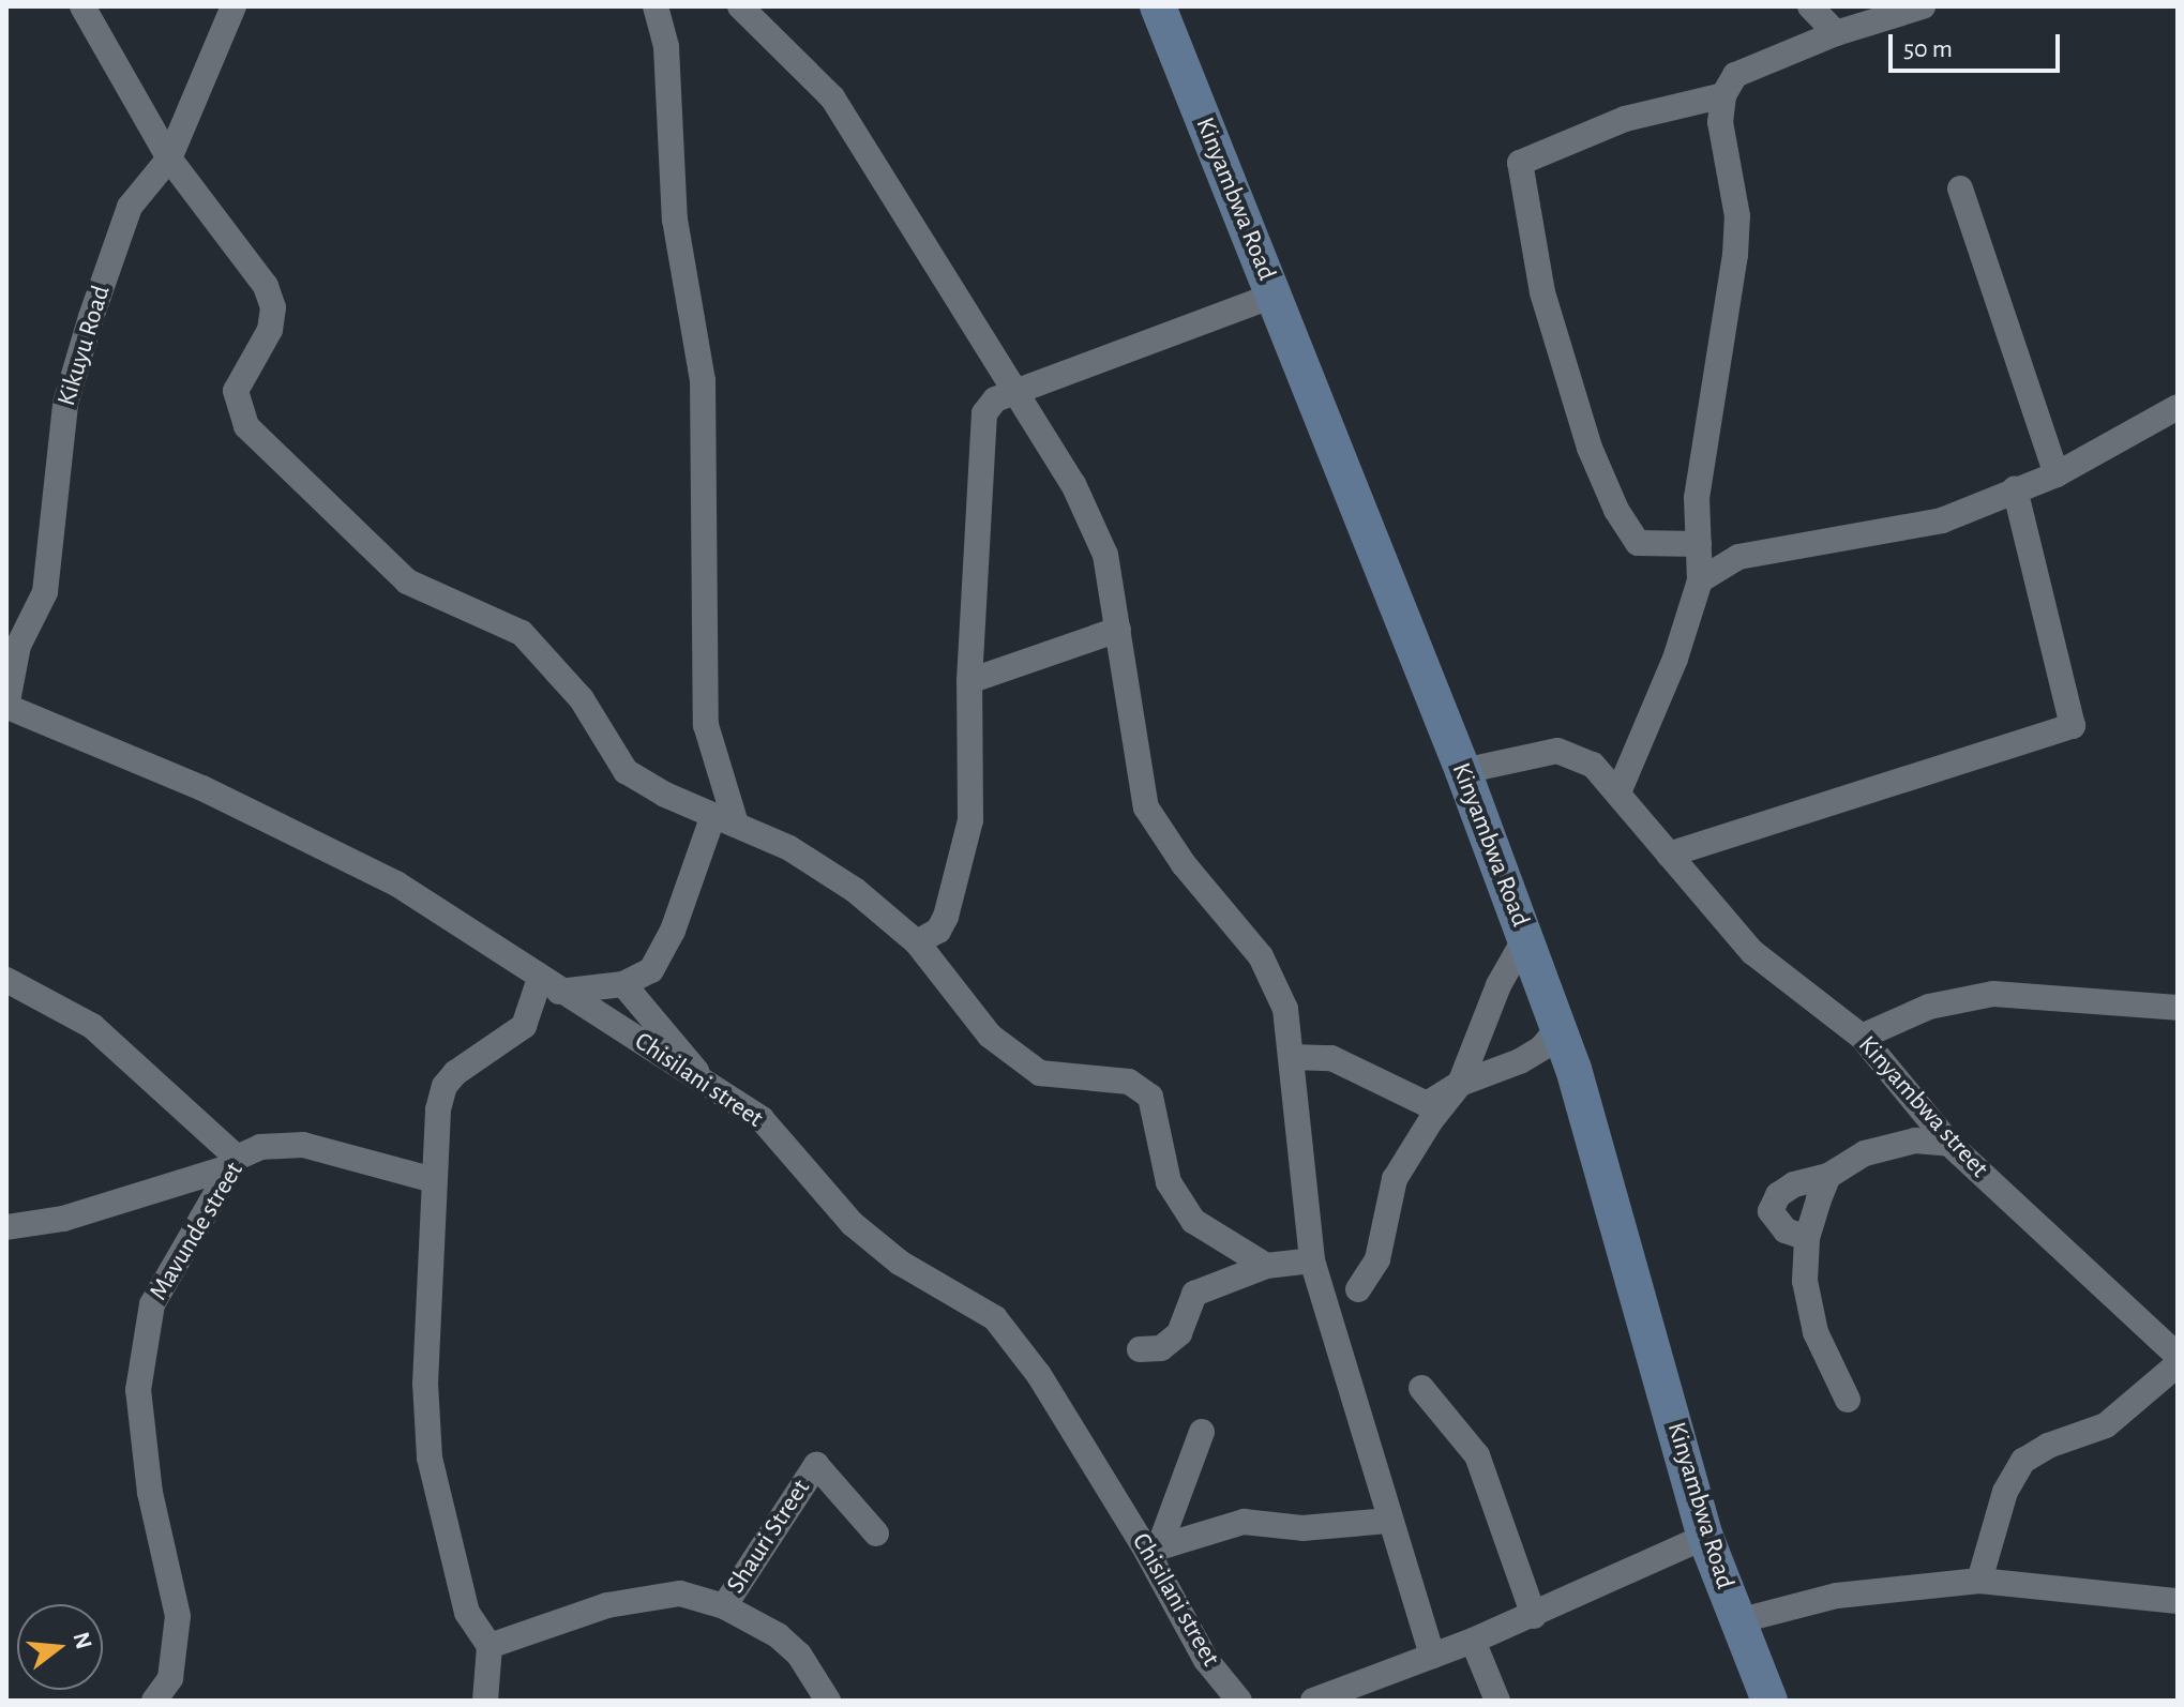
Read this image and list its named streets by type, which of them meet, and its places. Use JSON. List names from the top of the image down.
{
  "streets": {
    "street": [
      "Kinyambwa Road",
      "Kikuyu Road",
      "Chisilani street",
      "Kinyambwa street",
      "Mavunde street",
      "Shauri Street"
    ]
  },
  "crossings": [
    ["Kinyambwa Road", "Kinyambwa street"],
    ["Kikuyu Road", "Chisilani street"]
  ],
  "scale_bar": "50 m",
  "north": "right"
}
